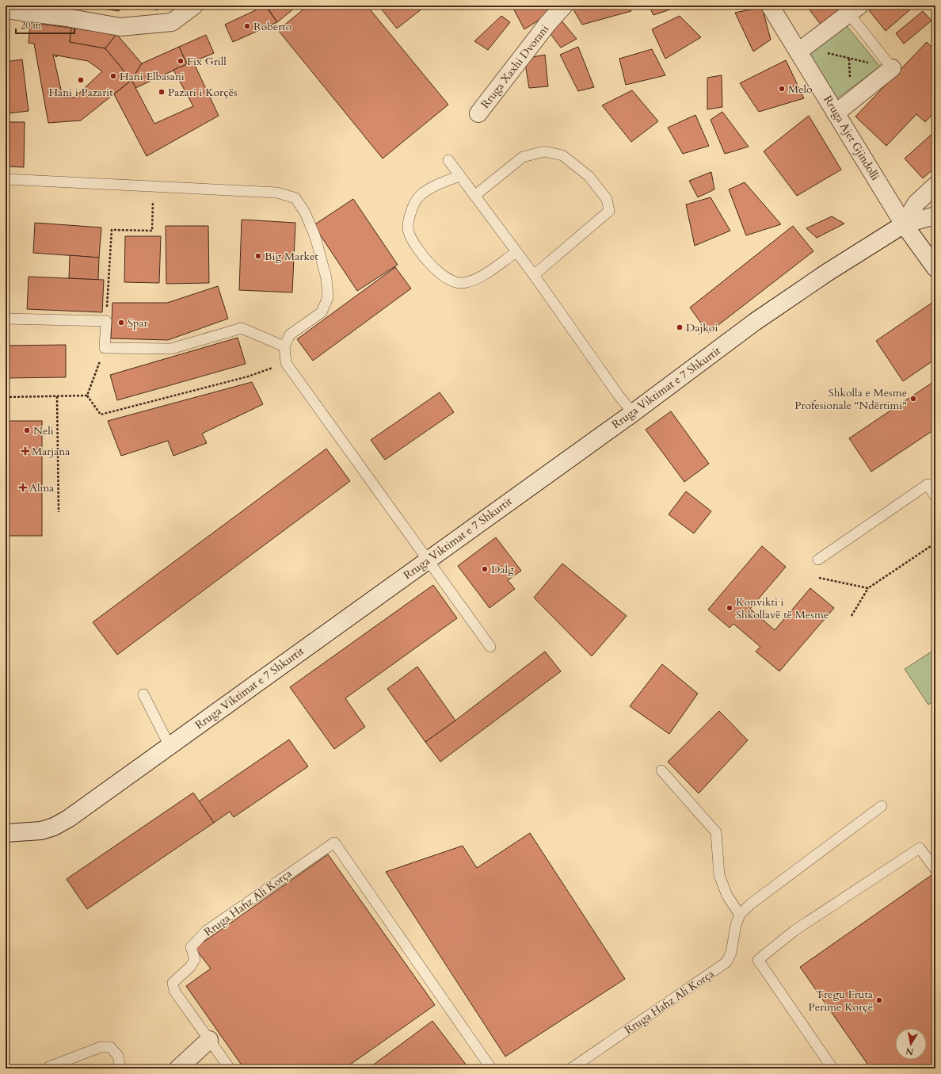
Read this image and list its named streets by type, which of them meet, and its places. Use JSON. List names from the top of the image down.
{
  "streets": {
    "street": ["Rruga Xaxhi Dvorani", "Rruga Ajet Gjindolli", "Rruga Viktimat e 7 Shkurtit"],
    "lane": ["Rruga Hafiz Ali Korça"]
  },
  "crossings": [
    ["Rruga Ajet Gjindolli", "Rruga Viktimat e 7 Shkurtit"]
  ],
  "places": {
    "other": [
      "Roberto",
      "Fix Grill",
      "Hani Elbasani",
      "Hani i Pazarit",
      "Melo",
      "Pazari i Korçës",
      "Big Market",
      "Spar",
      "Dajkoi",
      "Shkolla e Mesme Profesionale \"Ndërtimi\"",
      "Neli",
      "Dalg",
      "Konvikti i Shkollavë të Mesme",
      "Tregu Fruta Perime Korçë"
    ],
    "health": ["Marjana", "Alma"]
  },
  "scale_bar": "20 m",
  "north": "bottom"
}
